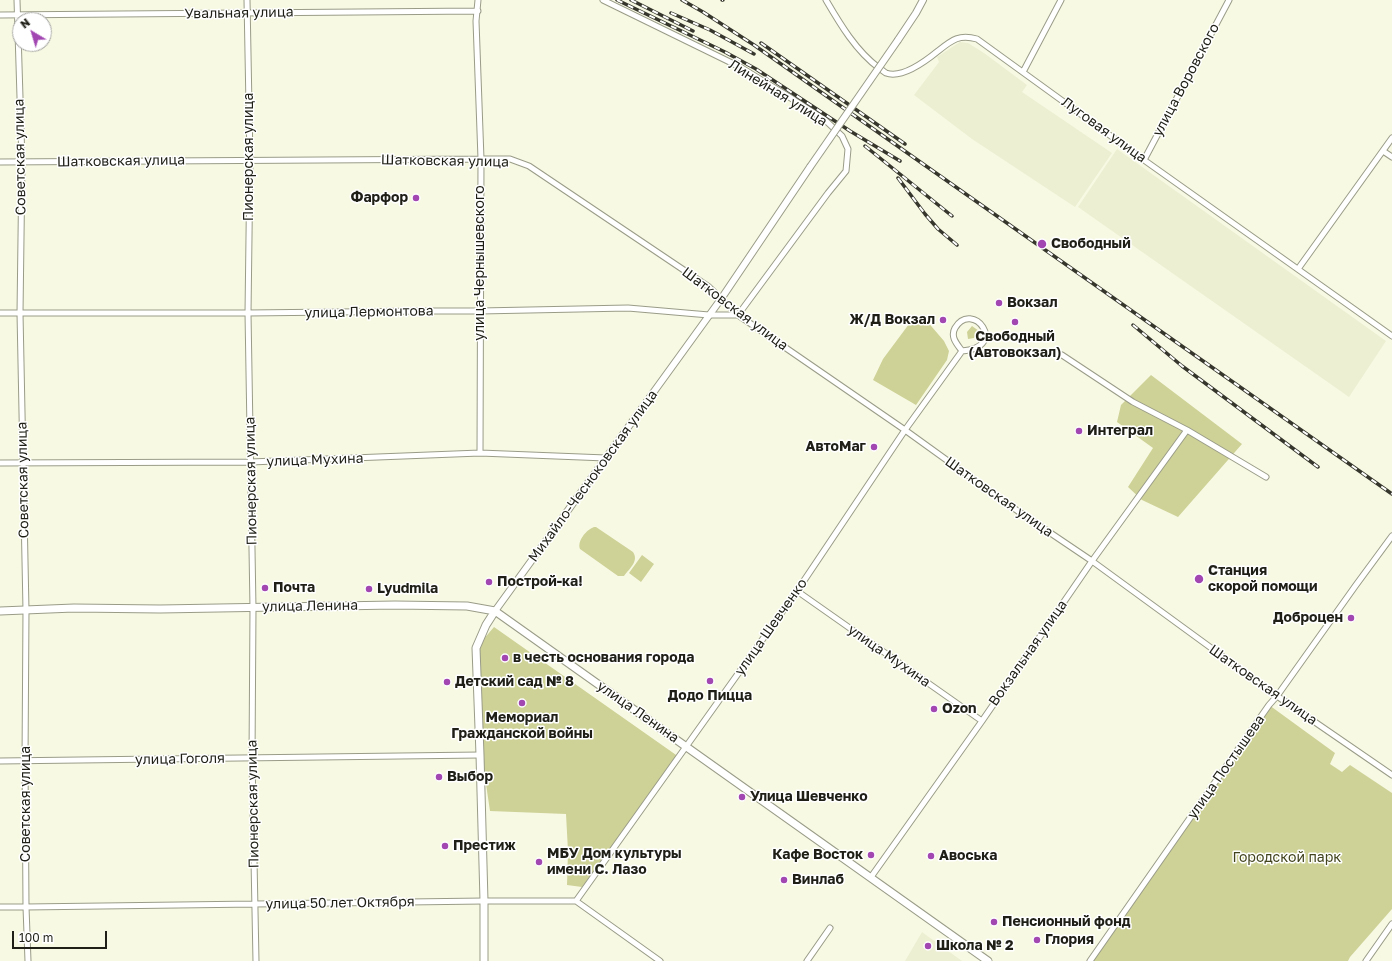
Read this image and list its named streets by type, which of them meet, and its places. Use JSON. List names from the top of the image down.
{
  "streets": {
    "main road": ["Михайло-Чесноковская улица", "улица Ленина"],
    "street": [
      "Увальная улица",
      "улица Воровского",
      "Линейная улица",
      "Луговая улица",
      "Советская улица",
      "Пионерская улица",
      "Шатковская улица",
      "улица Чернышевского",
      "улица Лермонтова",
      "улица Мухина",
      "улица Шевченко",
      "Вокзальная улица",
      "улица Гоголя",
      "улица Постышева",
      "улица 50 лет Октября"
    ]
  },
  "crossings": [
    ["Увальная улица", "Пионерская улица"],
    ["Увальная улица", "улица Чернышевского"],
    ["улица Воровского", "Луговая улица"],
    ["Линейная улица", "Шатковская улица"],
    ["Линейная улица", "улица Лермонтова"],
    ["Советская улица", "Шатковская улица"],
    ["Советская улица", "улица Лермонтова"],
    ["Советская улица", "улица Мухина"],
    ["Советская улица", "улица Ленина"],
    ["Советская улица", "улица Гоголя"],
    ["Советская улица", "улица 50 лет Октября"],
    ["Пионерская улица", "Шатковская улица"],
    ["Пионерская улица", "улица Лермонтова"],
    ["Пионерская улица", "улица Мухина"],
    ["Пионерская улица", "улица Ленина"],
    ["Пионерская улица", "улица Гоголя"],
    ["Пионерская улица", "улица 50 лет Октября"],
    ["Шатковская улица", "улица Чернышевского"],
    ["Шатковская улица", "улица Лермонтова"],
    ["Шатковская улица", "Михайло-Чесноковская улица"],
    ["Шатковская улица", "улица Шевченко"],
    ["Шатковская улица", "Вокзальная улица"],
    ["Шатковская улица", "улица Постышева"],
    ["улица Чернышевского", "улица Лермонтова"],
    ["улица Чернышевского", "улица Мухина"],
    ["улица Лермонтова", "Михайло-Чесноковская улица"],
    ["улица Мухина", "Михайло-Чесноковская улица"],
    ["улица Мухина", "улица Шевченко"],
    ["улица Мухина", "Вокзальная улица"],
    ["Михайло-Чесноковская улица", "улица Ленина"],
    ["Михайло-Чесноковская улица", "улица Гоголя"],
    ["Михайло-Чесноковская улица", "улица 50 лет Октября"],
    ["улица Ленина", "улица Шевченко"],
    ["улица Ленина", "Вокзальная улица"],
    ["улица Шевченко", "улица 50 лет Октября"]
  ],
  "parks": ["Городской парк"],
  "places": [
    "Фарфор",
    "Свободный",
    "Вокзал",
    "Ж/Д Вокзал",
    "Свободный (Автовокзал)",
    "Интеграл",
    "АвтоМаг",
    "Станция скорой помощи",
    "Построй-ка!",
    "Почта",
    "Lyudmila",
    "Доброцен",
    "в честь основания города",
    "Додо Пицца",
    "Детский сад № 8",
    "Мемориал Гражданской войны",
    "Ozon",
    "Выбор",
    "Улица Шевченко",
    "Престиж",
    "Кафе Восток",
    "Авоська",
    "МБУ Дом культуры имени С. Лазо",
    "Винлаб",
    "Пенсионный фонд",
    "Глория",
    "Школа № 2"
  ],
  "scale_bar": "100 m",
  "north": "top left"
}
